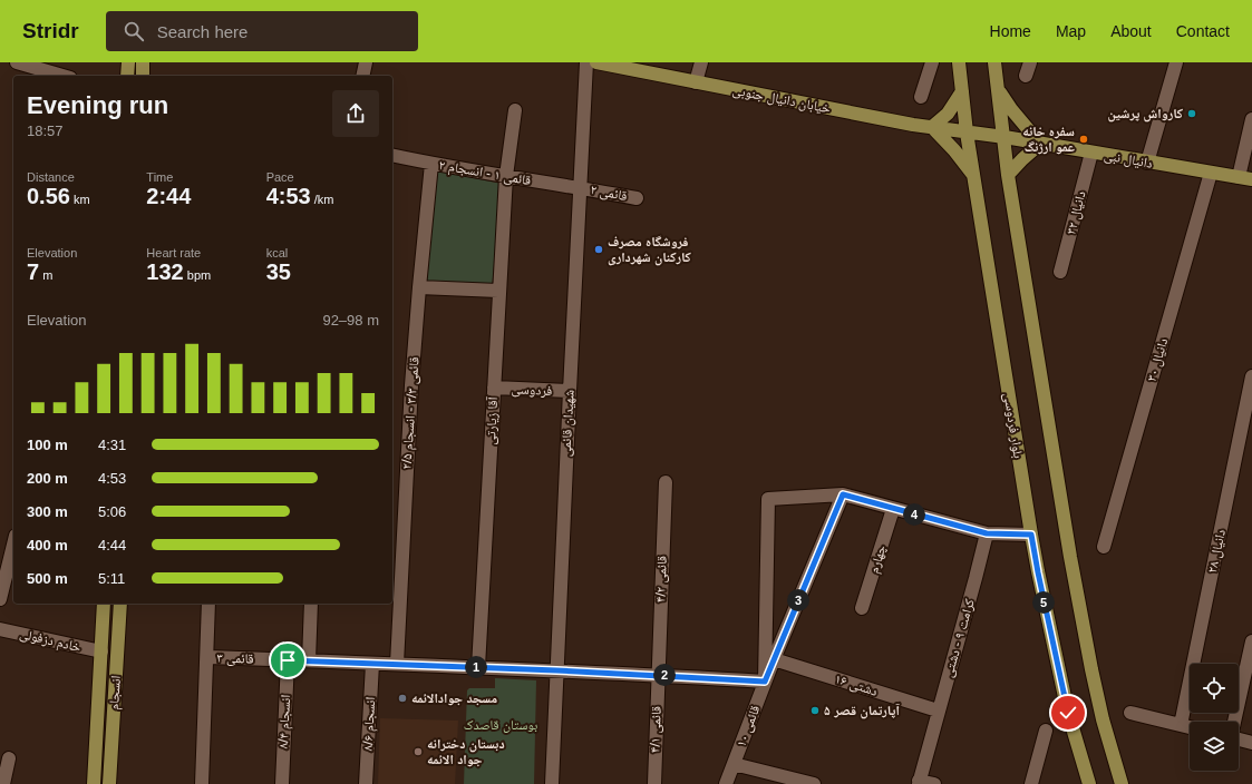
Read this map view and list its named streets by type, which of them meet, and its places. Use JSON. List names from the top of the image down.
{
  "streets": {
    "main road": [
      "خیابان دانیال جنوبی",
      "دانیال نبی",
      "بلوار فردوسی",
      "انسجام"
    ],
    "street": [
      "قائمی ۱ - انسجام ۲",
      "قائمی ۲",
      "دانیال ۳۲",
      "دانیال ۳۰",
      "فردوسی",
      "قائمی ۳/۳ - انسجام ۲/۵",
      "آقا زیارتی",
      "شهیدان قائمی",
      "دانیال ۲۸",
      "چهارم",
      "قائمی ۴/۲",
      "کرامت ۹ - دشتی",
      "خادم دزفولی",
      "قائمی ۳",
      "دشتی ۱۶",
      "انسجام ۸/۴",
      "انسجام ۸/۶",
      "قائمی ۱۰",
      "قائمی ۴/۱"
    ]
  },
  "crossings": [
    ["خیابان دانیال جنوبی", "دانیال نبی"],
    ["خیابان دانیال جنوبی", "بلوار فردوسی"],
    ["دانیال نبی", "دانیال ۳۲"],
    ["دانیال نبی", "دانیال ۳۰"],
    ["قائمی ۱ - انسجام ۲", "قائمی ۲"],
    ["قائمی ۱ - انسجام ۲", "قائمی ۳/۳ - انسجام ۲/۵"],
    ["قائمی ۱ - انسجام ۲", "آقا زیارتی"],
    ["قائمی ۱ - انسجام ۲", "شهیدان قائمی"],
    ["قائمی ۲", "شهیدان قائمی"],
    ["فردوسی", "آقا زیارتی"],
    ["فردوسی", "شهیدان قائمی"],
    ["قائمی ۳/۳ - انسجام ۲/۵", "قائمی ۳"],
    ["آقا زیارتی", "قائمی ۳"],
    ["شهیدان قائمی", "قائمی ۳"],
    ["قائمی ۴/۲", "قائمی ۳"],
    ["قائمی ۴/۲", "قائمی ۴/۱"],
    ["کرامت ۹ - دشتی", "دشتی ۱۶"],
    ["خادم دزفولی", "انسجام"],
    ["قائمی ۳", "انسجام ۸/۴"],
    ["قائمی ۳", "انسجام ۸/۶"],
    ["قائمی ۳", "قائمی ۱۰"],
    ["قائمی ۳", "قائمی ۴/۱"],
    ["دشتی ۱۶", "قائمی ۱۰"]
  ],
  "parks": ["بوستان قاصدک"],
  "places": [
    "کارواش پرشین",
    "سفره خانه عمو ارژنگ",
    "فروشگاه مصرف کارکنان شهرداری",
    "مسجد جوادالائمه",
    "آپارتمان قصر ۵",
    "دبستان دخترانه جواد الائمه"
  ],
  "page": {
    "header": "Stridr",
    "search": "Search here",
    "nav": [
      "Home",
      "Map",
      "About",
      "Contact"
    ],
    "heading": ["Evening run", "18:57"],
    "stats": [
      ["Distance", "0.56 km"],
      ["Time", "2:44"],
      ["Pace", "4:53 /km"],
      ["Elevation", "7 m"],
      ["Heart rate", "132 bpm"],
      ["kcal", "35"]
    ],
    "chart": ["Elevation", "92–98 m"],
    "list": [
      {
        "name": "100 m",
        "note": "4:31"
      },
      {
        "name": "200 m",
        "note": "4:53"
      },
      {
        "name": "300 m",
        "note": "5:06"
      },
      {
        "name": "400 m",
        "note": "4:44"
      },
      {
        "name": "500 m",
        "note": "5:11"
      }
    ],
    "pins": [
      "4",
      "3",
      "5",
      "1",
      "2"
    ]
  }
}
